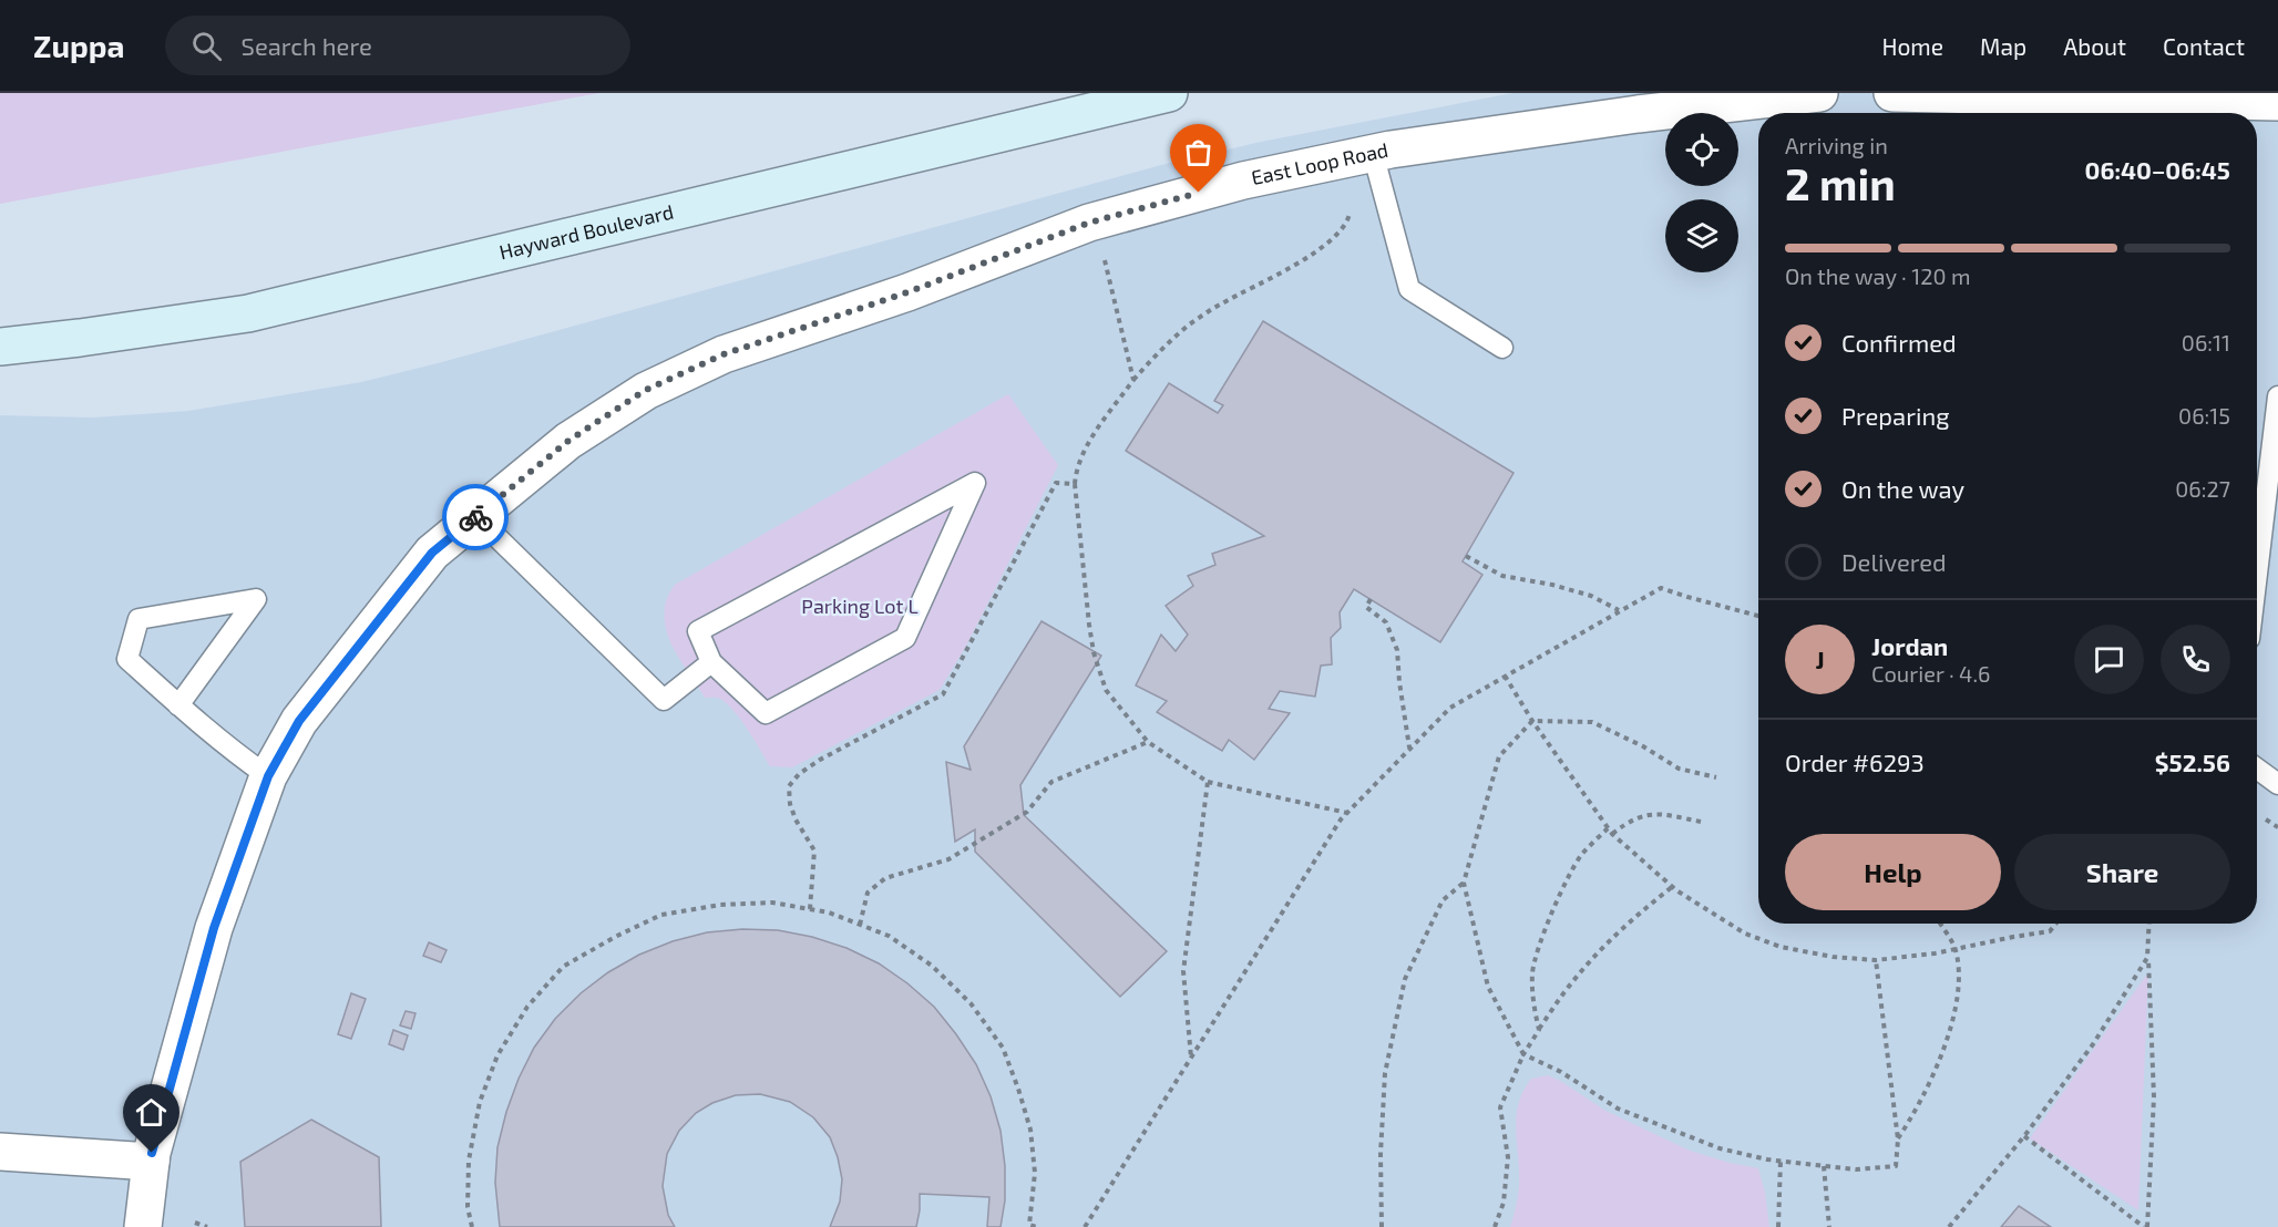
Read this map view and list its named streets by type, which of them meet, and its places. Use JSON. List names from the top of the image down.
{
  "streets": {
    "main road": ["Hayward Boulevard"],
    "street": ["East Loop Road"]
  },
  "parks": ["Parking Lot L"],
  "page": {
    "header": "Zuppa",
    "search": "Search here",
    "nav": [
      "Home",
      "Map",
      "About",
      "Contact"
    ],
    "heading": ["2 min", "Arriving in", "06:40–06:45"],
    "panel": [
      "Jordan",
      "Courier · 4.6",
      "Order #6293",
      "$52.56"
    ],
    "bar": "On the way · 120 m",
    "list": [
      ["Confirmed", "06:11"],
      ["Preparing", "06:15"],
      ["On the way", "06:27"],
      "Delivered"
    ],
    "round": "J",
    "buttons": ["Help", "Share"]
  }
}
